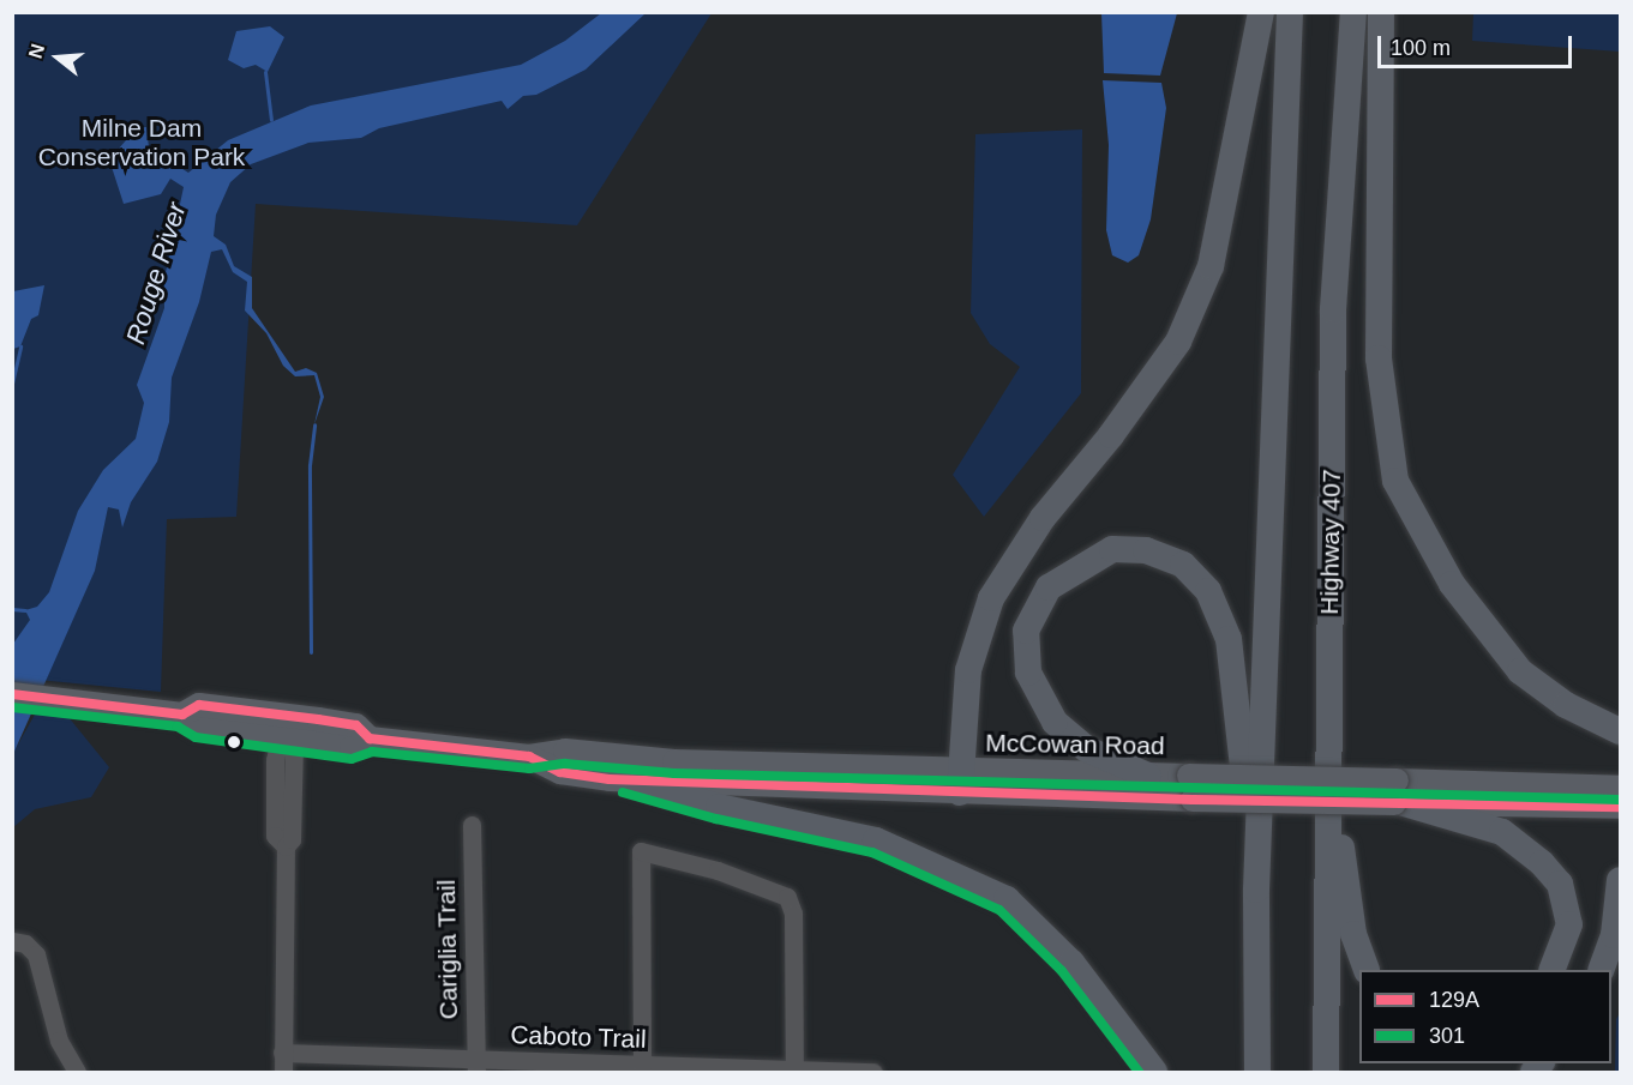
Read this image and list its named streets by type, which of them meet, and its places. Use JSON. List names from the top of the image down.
{
  "streets": {
    "highway": ["Highway 407"],
    "main road": ["McCowan Road"],
    "street": ["Cariglia Trail", "Caboto Trail"]
  },
  "crossings": [
    ["Cariglia Trail", "Caboto Trail"]
  ],
  "water": ["Rouge River"],
  "parks": ["Milne Dam Conservation Park"],
  "lines": ["transit line 129A", "transit line 301"],
  "legend": ["129A", "301"],
  "scale_bar": "100 m",
  "north": "left"
}
